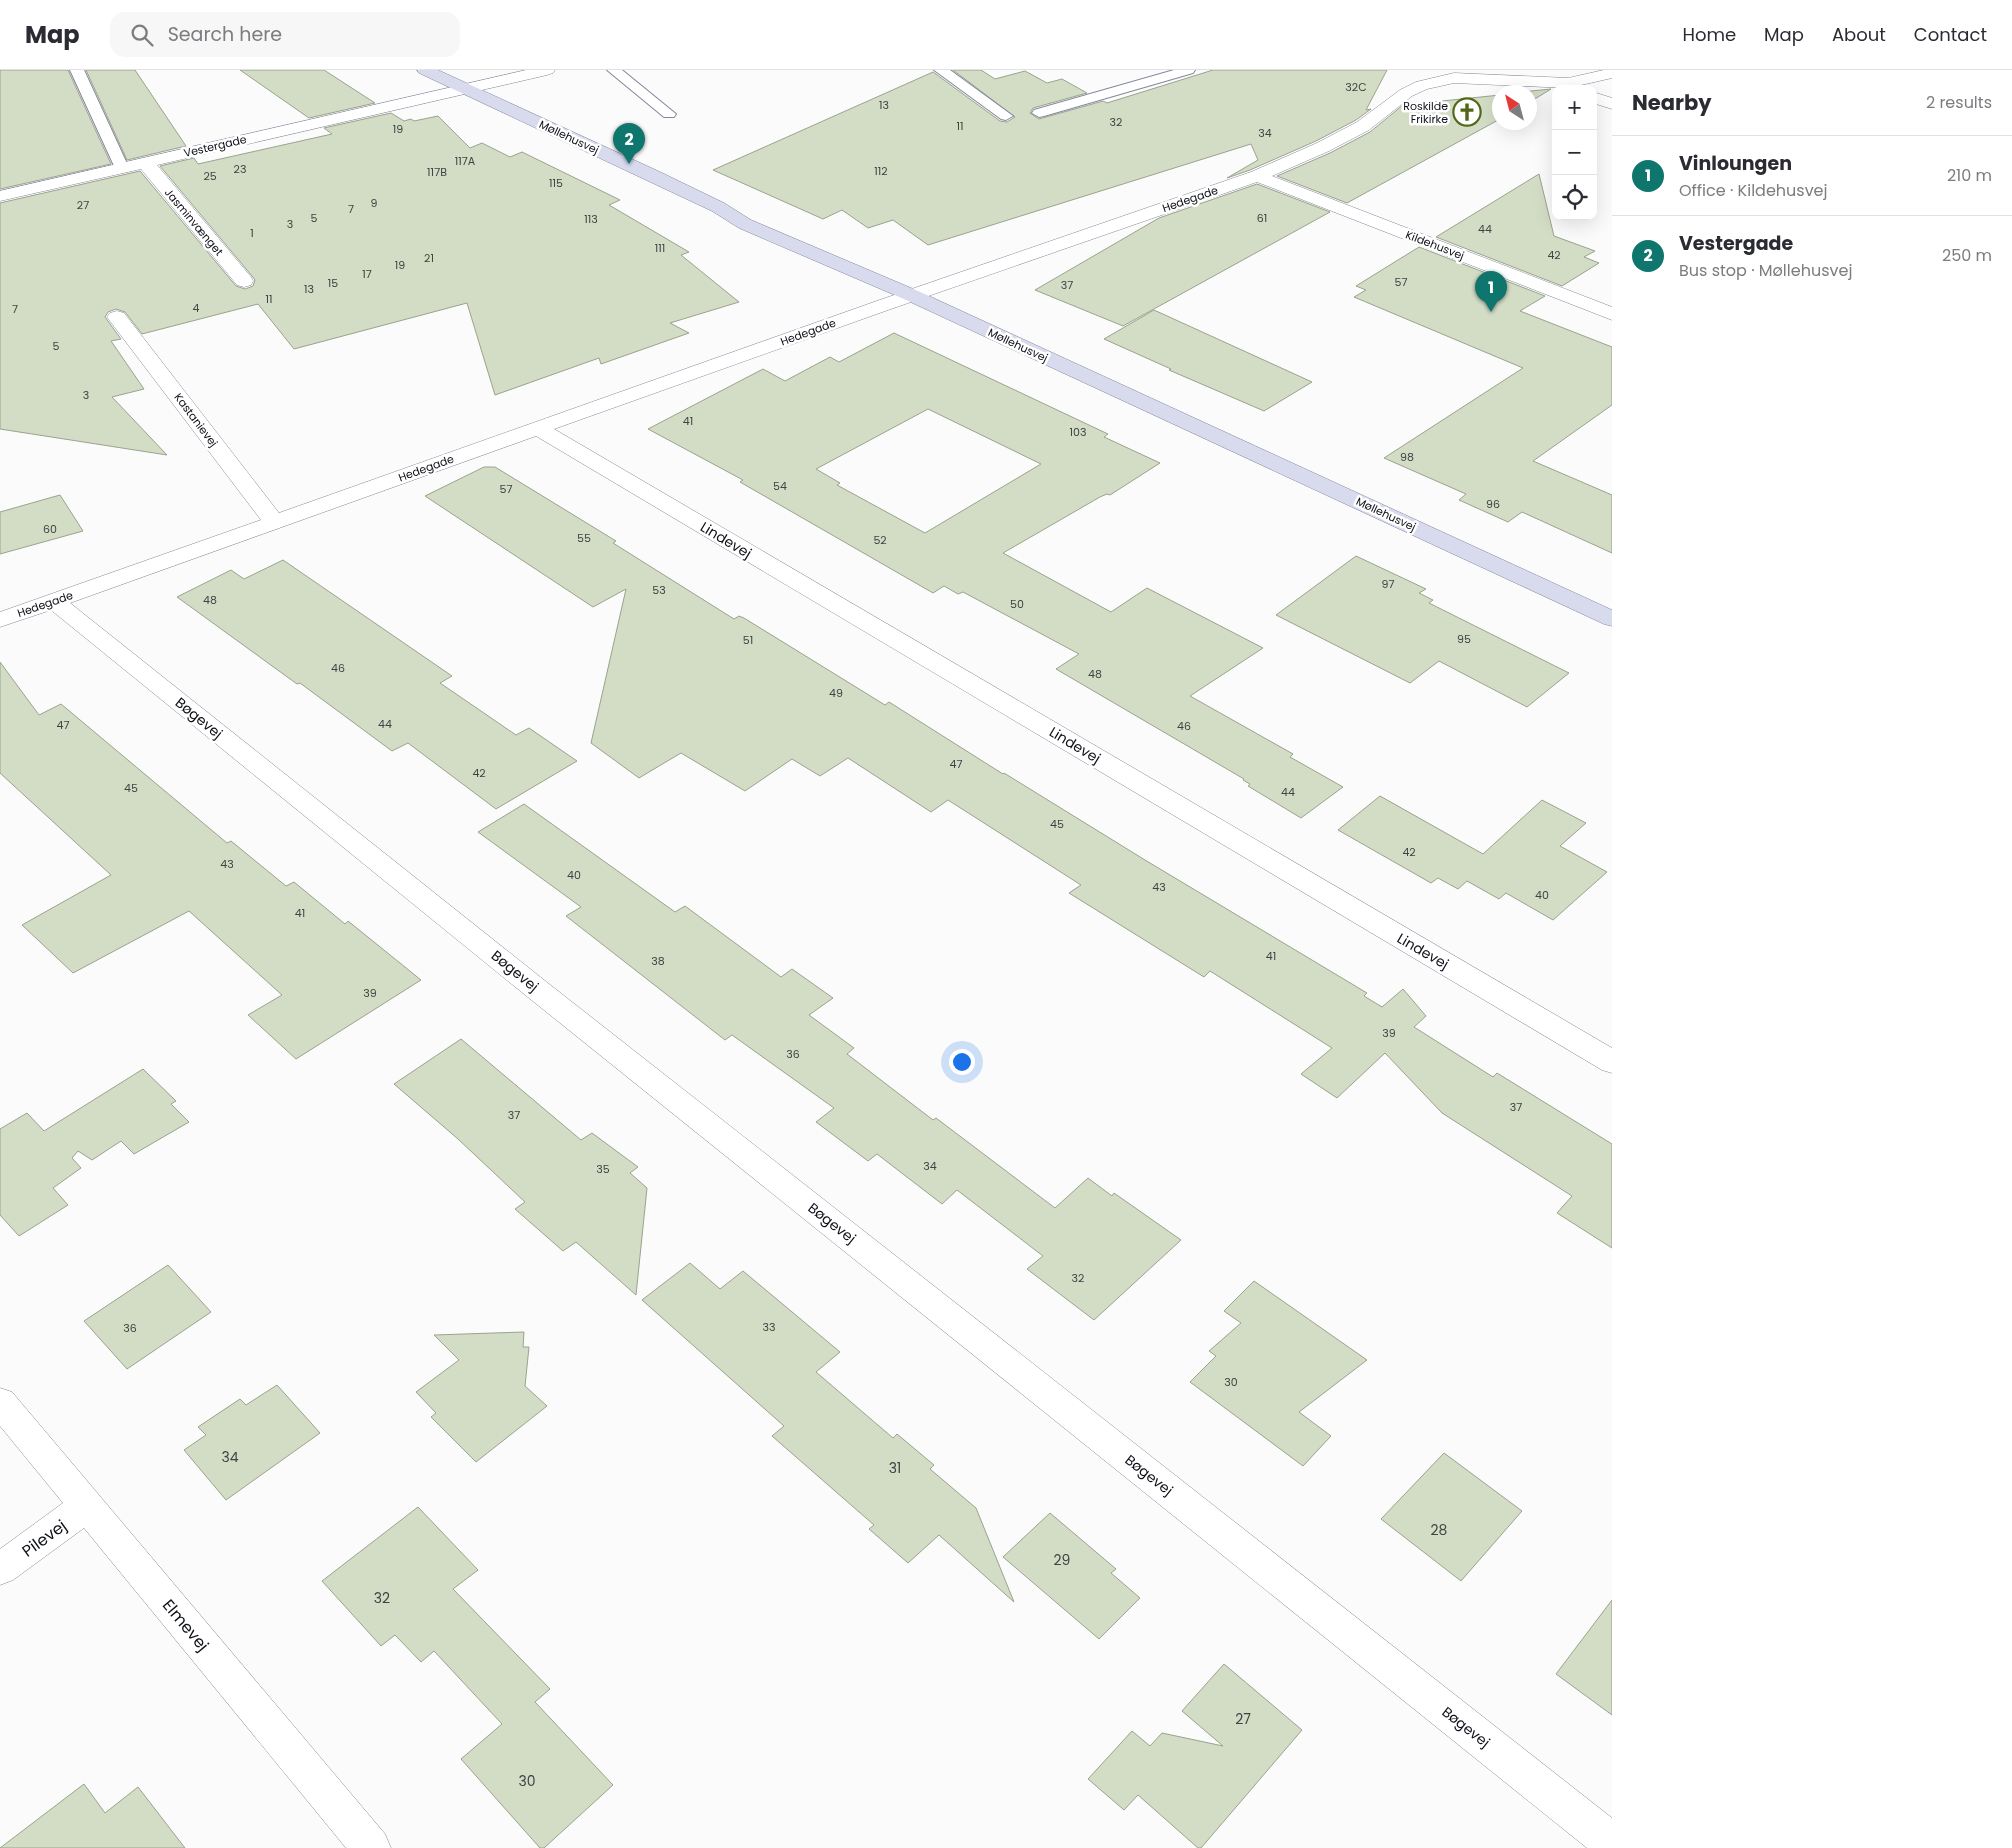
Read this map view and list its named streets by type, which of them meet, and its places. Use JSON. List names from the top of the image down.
{
  "streets": {
    "street": [
      "Møllehusvej",
      "Vestergade",
      "Hedegade",
      "Jasminvænget",
      "Kildehusvej",
      "Kastanievej",
      "Lindevej",
      "Bøgevej",
      "Pilevej",
      "Elmevej"
    ]
  },
  "crossings": [
    ["Møllehusvej", "Vestergade"],
    ["Møllehusvej", "Hedegade"],
    ["Vestergade", "Jasminvænget"],
    ["Hedegade", "Kildehusvej"],
    ["Hedegade", "Kastanievej"],
    ["Hedegade", "Lindevej"],
    ["Hedegade", "Bøgevej"],
    ["Pilevej", "Elmevej"]
  ],
  "places": {
    "church": ["Roskilde Frikirke"]
  },
  "house_numbers": [
    "32C",
    "13",
    "32",
    "11",
    "19",
    "34",
    "117A",
    "23",
    "112",
    "117B",
    "25",
    "115",
    "9",
    "27",
    "7",
    "5",
    "61",
    "113",
    "3",
    "44",
    "1",
    "111",
    "42",
    "21",
    "19",
    "17",
    "57",
    "15",
    "37",
    "13",
    "11",
    "4",
    "7",
    "5",
    "3",
    "41",
    "103",
    "98",
    "54",
    "57",
    "96",
    "60",
    "55",
    "52",
    "97",
    "53",
    "48",
    "50",
    "95",
    "51",
    "46",
    "48",
    "49",
    "44",
    "47",
    "46",
    "47",
    "42",
    "45",
    "44",
    "45",
    "42",
    "43",
    "40",
    "43",
    "40",
    "41",
    "41",
    "38",
    "39",
    "39",
    "36",
    "37",
    "37",
    "34",
    "35",
    "32",
    "33",
    "36",
    "30",
    "34",
    "31",
    "28",
    "29",
    "32",
    "27",
    "30"
  ],
  "north": "top left",
  "page": {
    "header": "Map",
    "search": "Search here",
    "nav": [
      "Home",
      "Map",
      "About",
      "Contact"
    ],
    "heading": ["Nearby", "2 results"],
    "map_buttons": ["+", "−"],
    "pins": ["2", "1"],
    "list": [
      {
        "mark": "1",
        "name": "Vinloungen",
        "note": "Office · Kildehusvej",
        "value": "210 m"
      },
      {
        "mark": "2",
        "name": "Vestergade",
        "note": "Bus stop · Møllehusvej",
        "value": "250 m"
      }
    ]
  }
}
